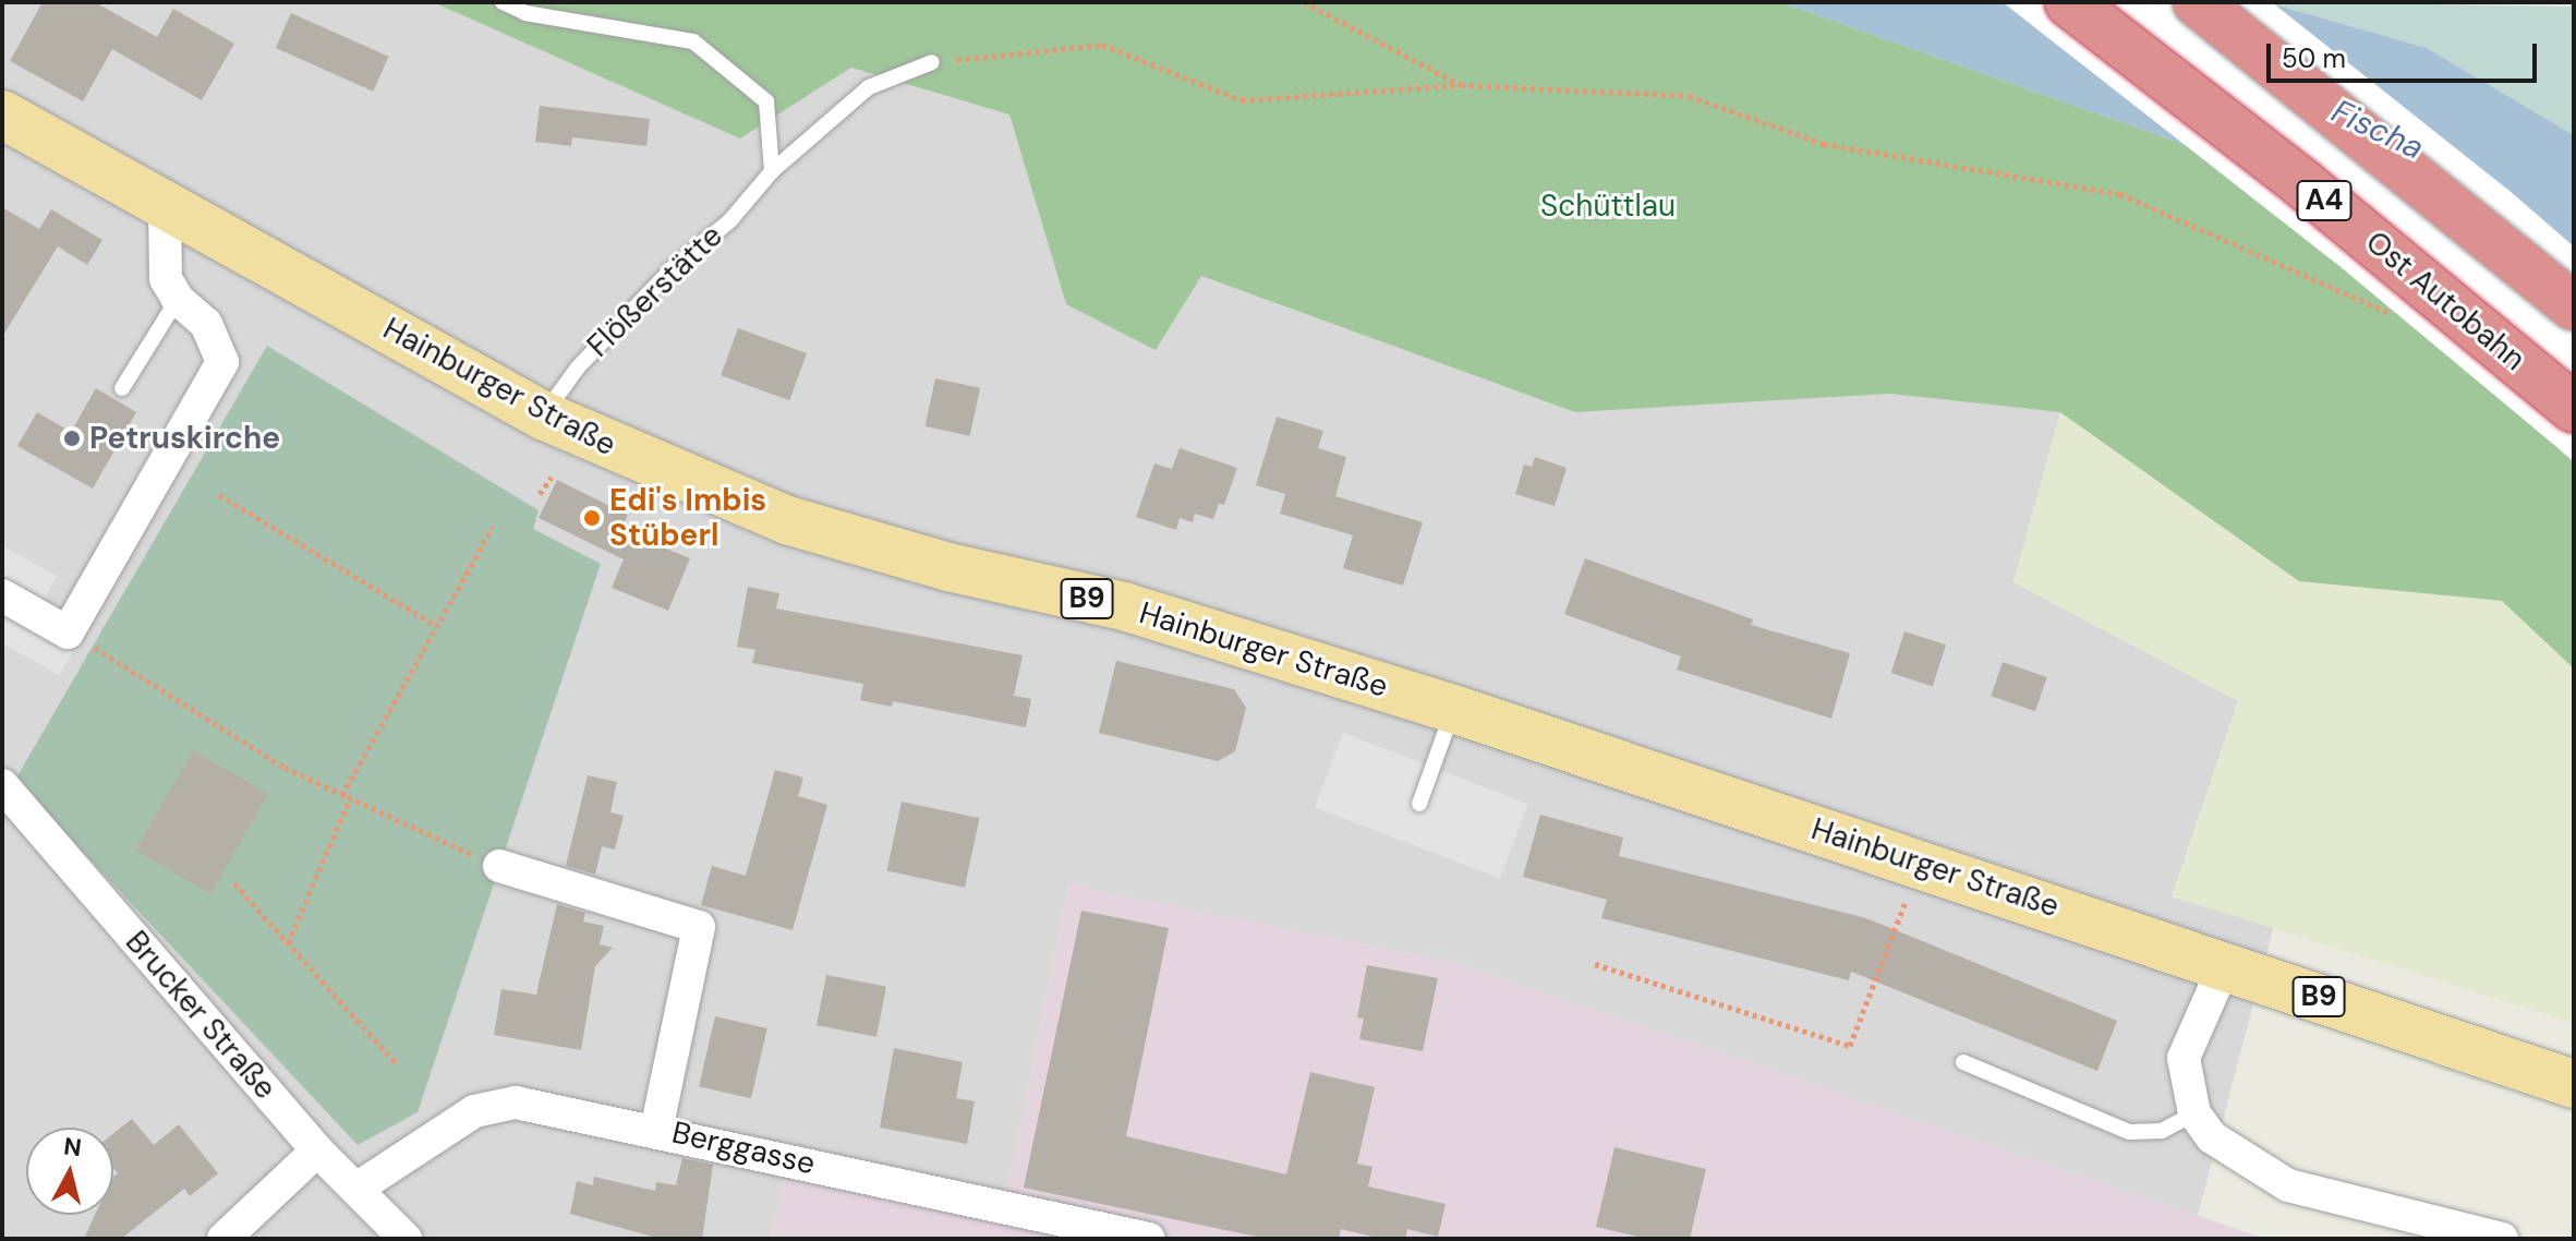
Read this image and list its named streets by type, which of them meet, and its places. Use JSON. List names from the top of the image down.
{
  "streets": {
    "highway": ["A4", "Ost Autobahn"],
    "main road": ["Hainburger Straße", "B9"],
    "street": ["Brucker Straße", "Berggasse"],
    "lane": ["Flößerstätte"]
  },
  "crossings": [
    ["Flößerstätte", "Hainburger Straße"],
    ["Hainburger Straße", "B9"],
    ["Brucker Straße", "Berggasse"]
  ],
  "water": ["Fischa"],
  "parks": ["Schüttlau"],
  "places": ["Petruskirche", "Edi's Imbis Stüberl"],
  "scale_bar": "50 m",
  "north": "top"
}
